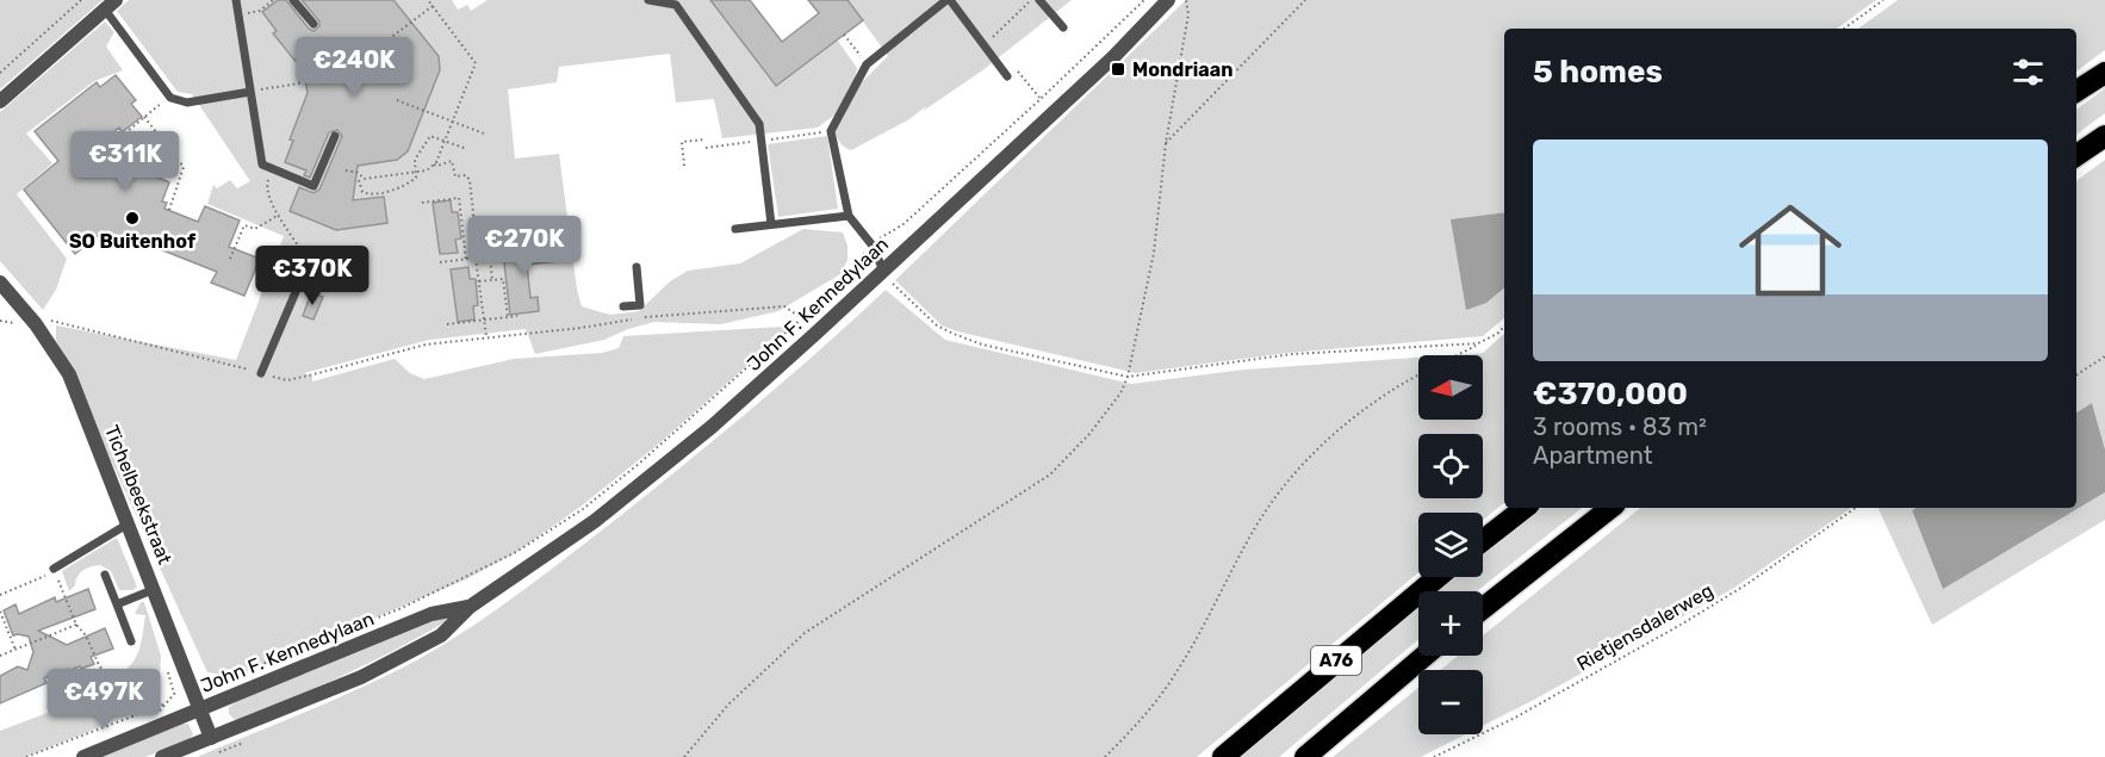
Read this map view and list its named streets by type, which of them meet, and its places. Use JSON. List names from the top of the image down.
{
  "streets": {
    "highway": ["A76"],
    "street": ["John F. Kennedylaan", "Tichelbeekstraat"],
    "path": ["Rietjensdalerweg"]
  },
  "crossings": [
    ["John F. Kennedylaan", "Tichelbeekstraat"]
  ],
  "places": {
    "transit": ["Mondriaan"],
    "other": ["SO Buitenhof"]
  },
  "north": "left",
  "page": {
    "heading": "5 homes",
    "price": [
      "€240K",
      "€311K",
      "€270K",
      "€370K",
      "€497K"
    ],
    "list": [
      {
        "name": "€370,000",
        "note": "3 rooms · 83 m² · Apartment"
      }
    ],
    "map_buttons": ["+", "−"]
  }
}
